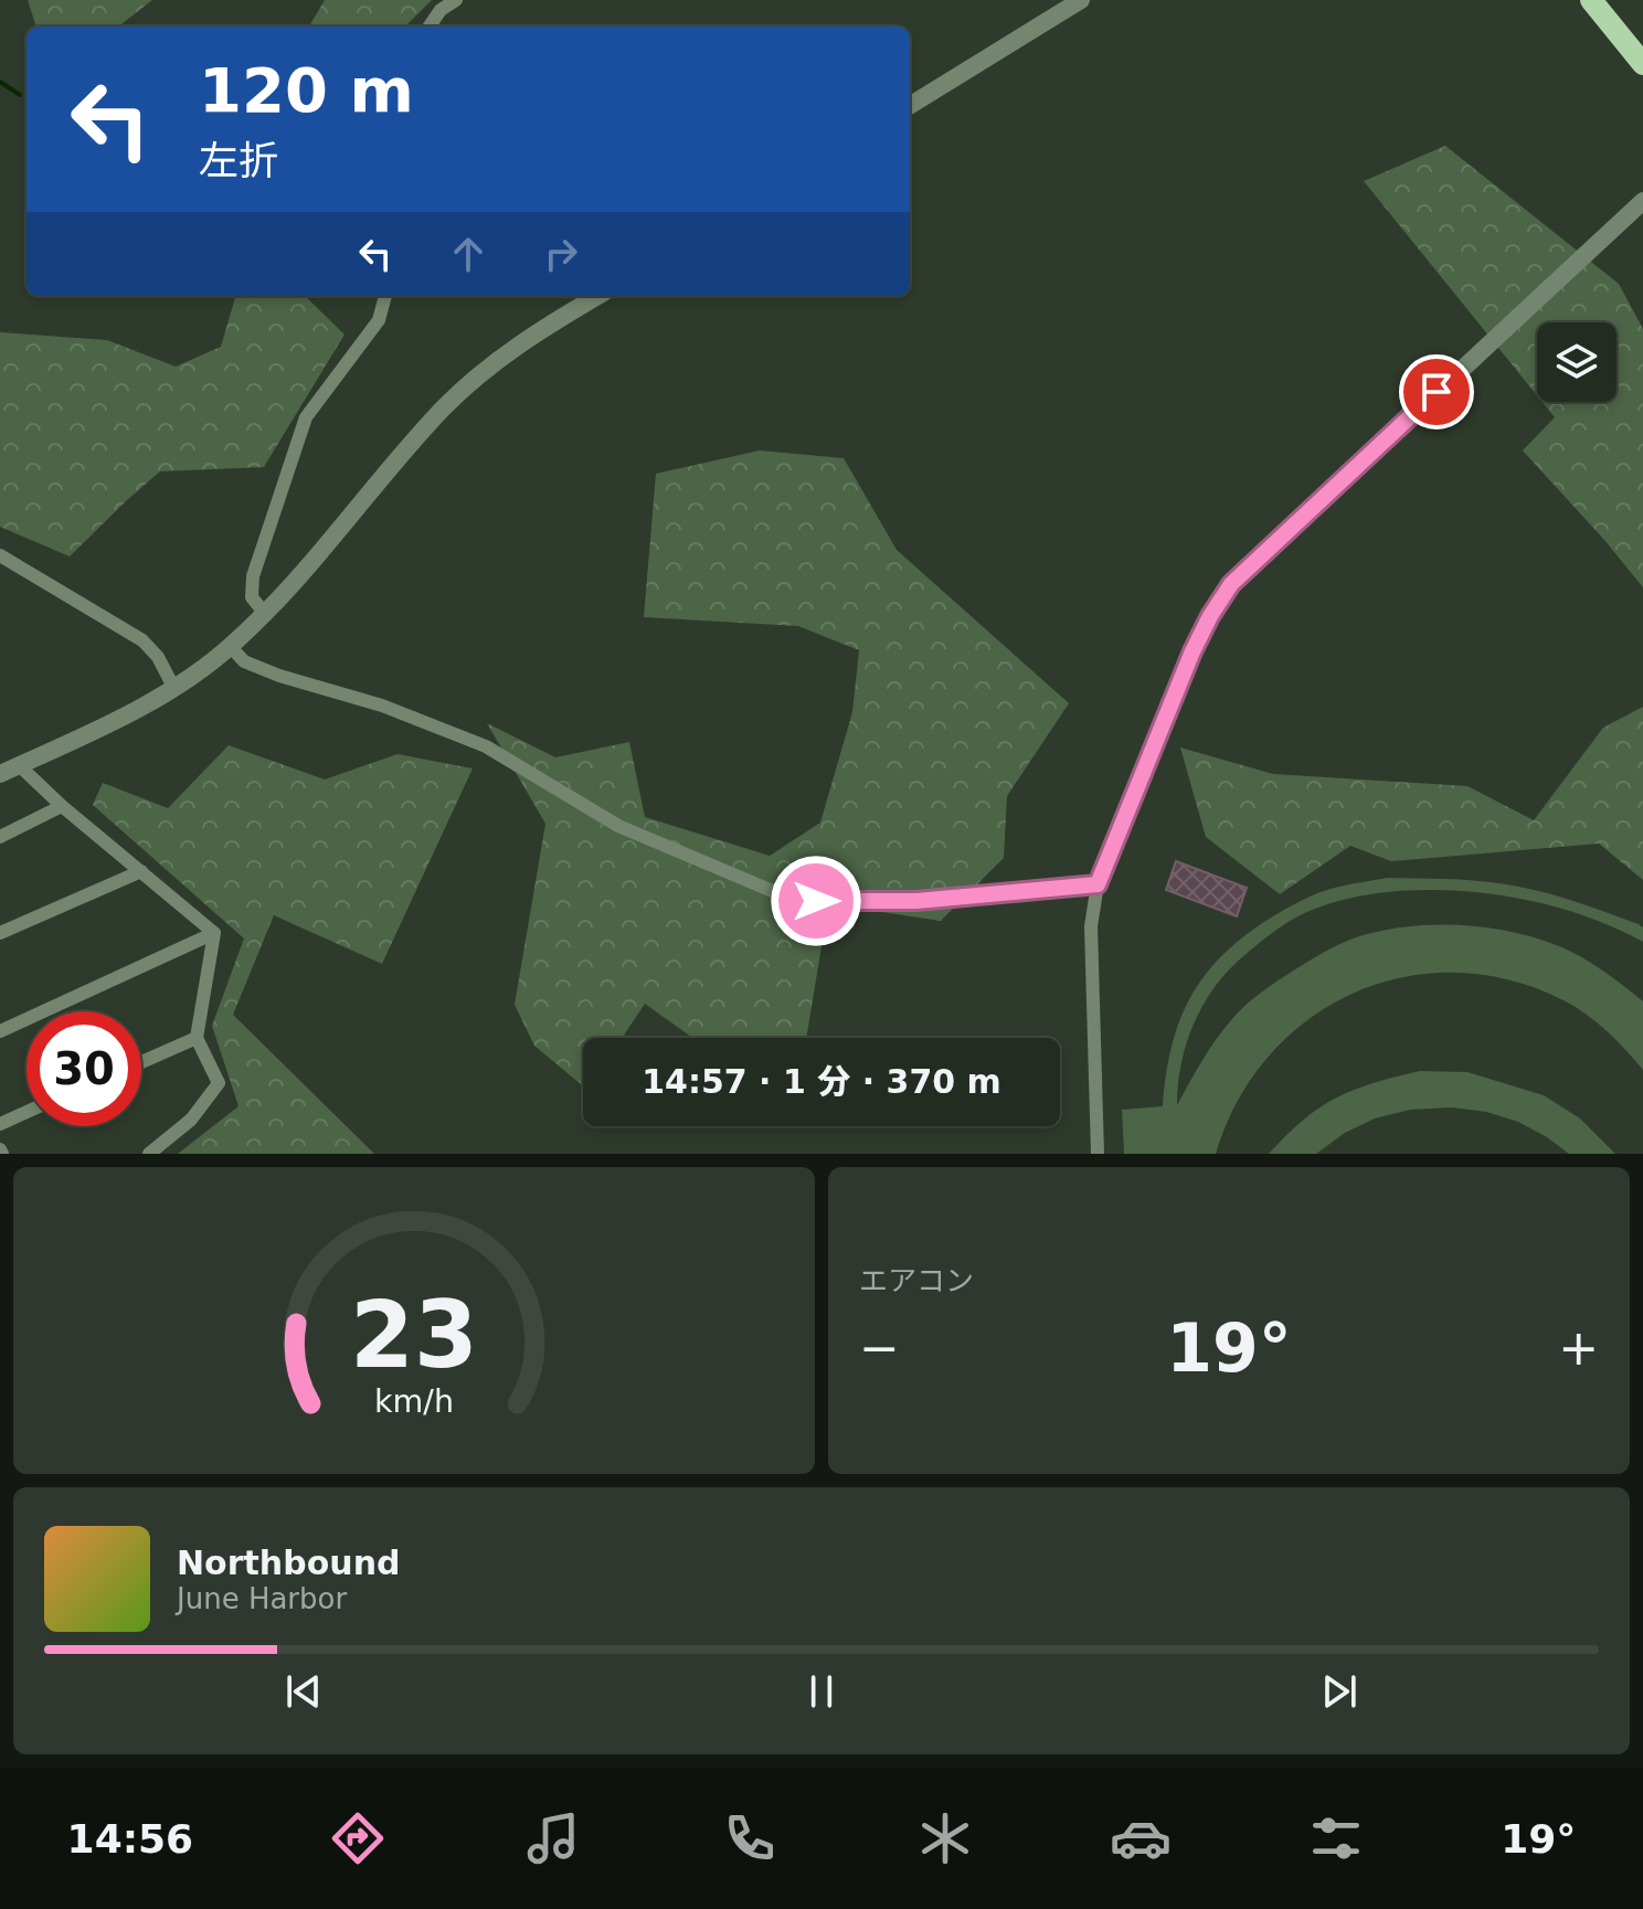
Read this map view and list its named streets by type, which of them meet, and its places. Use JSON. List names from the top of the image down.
{
  "page": {
    "turn": ["120 m", "左折"],
    "limit": "30",
    "trip": "14:57 · 1 分 · 370 m",
    "tile": "エアコン",
    "heat": ["−", "19°", "+"],
    "song": ["Northbound", "June Harbor"],
    "tabs": ["14:56", "19°"],
    "gauge": ["23", "km/h"]
  }
}
